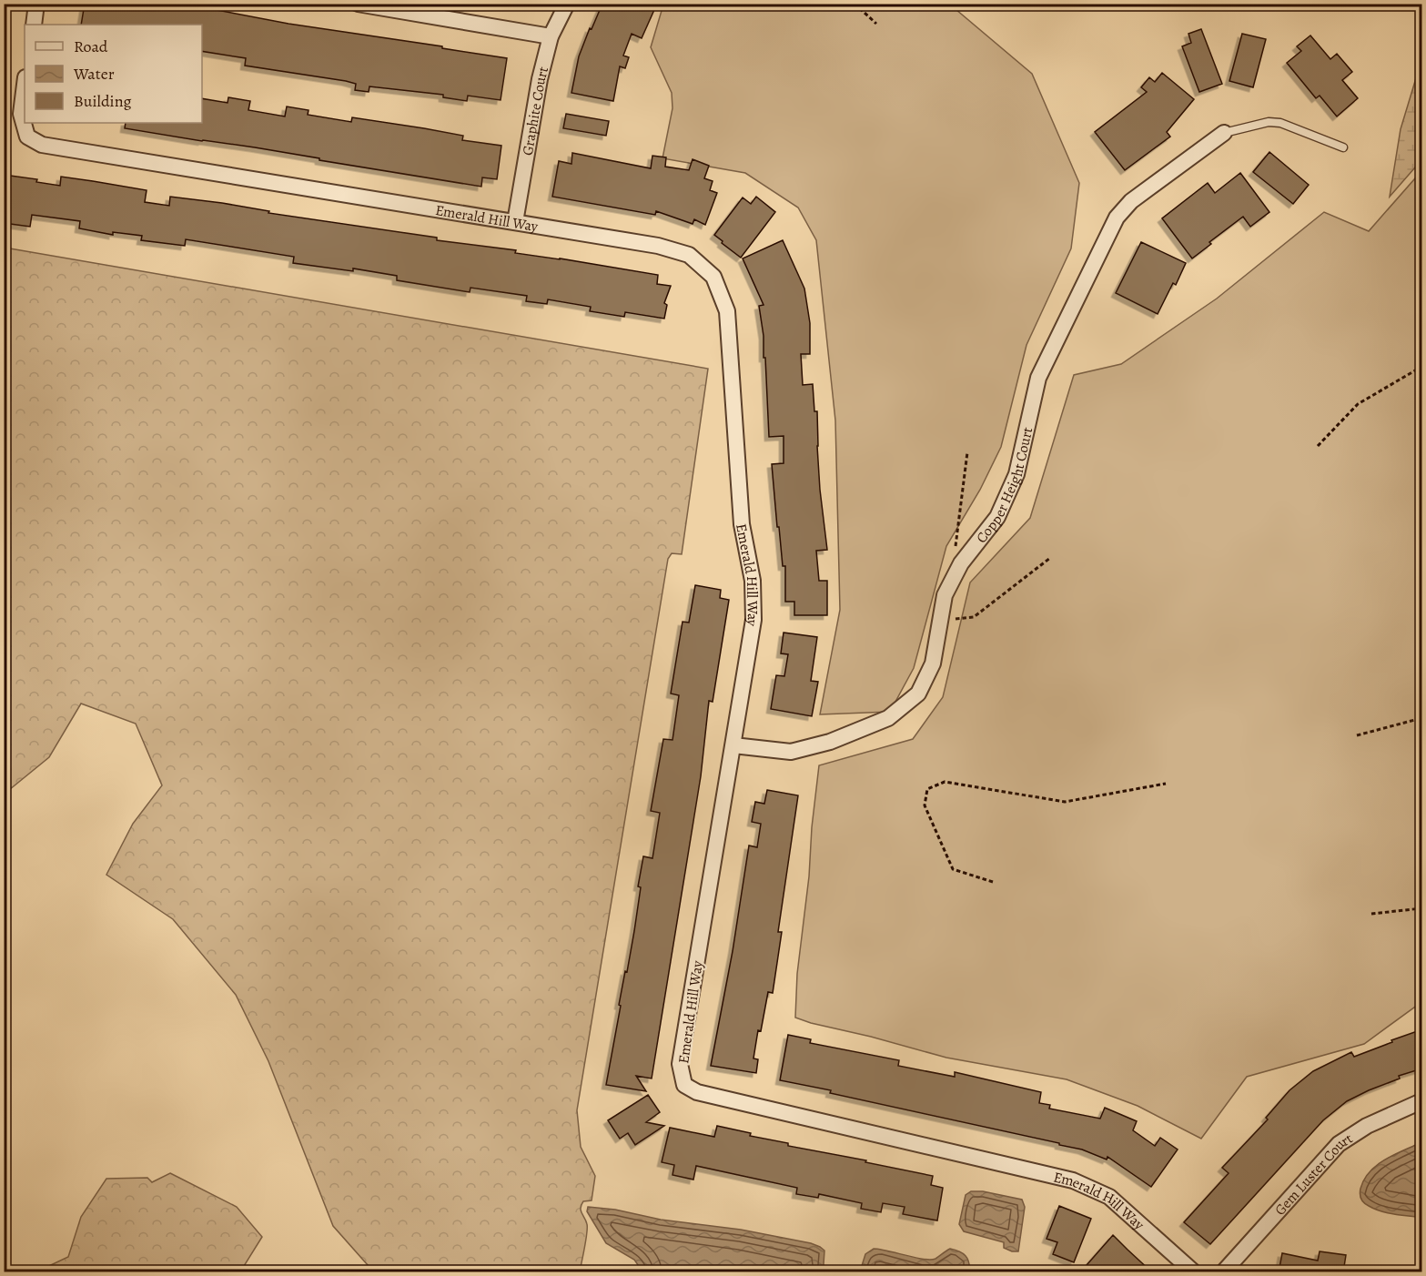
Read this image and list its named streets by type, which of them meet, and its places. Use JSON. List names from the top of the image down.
{
  "streets": {
    "street": [
      "Graphite Court",
      "Emerald Hill Way",
      "Copper Height Court",
      "Gem Luster Court"
    ]
  },
  "crossings": [
    ["Graphite Court", "Emerald Hill Way"],
    ["Emerald Hill Way", "Copper Height Court"]
  ],
  "legend": ["Road", "Water", "Building"]
}
